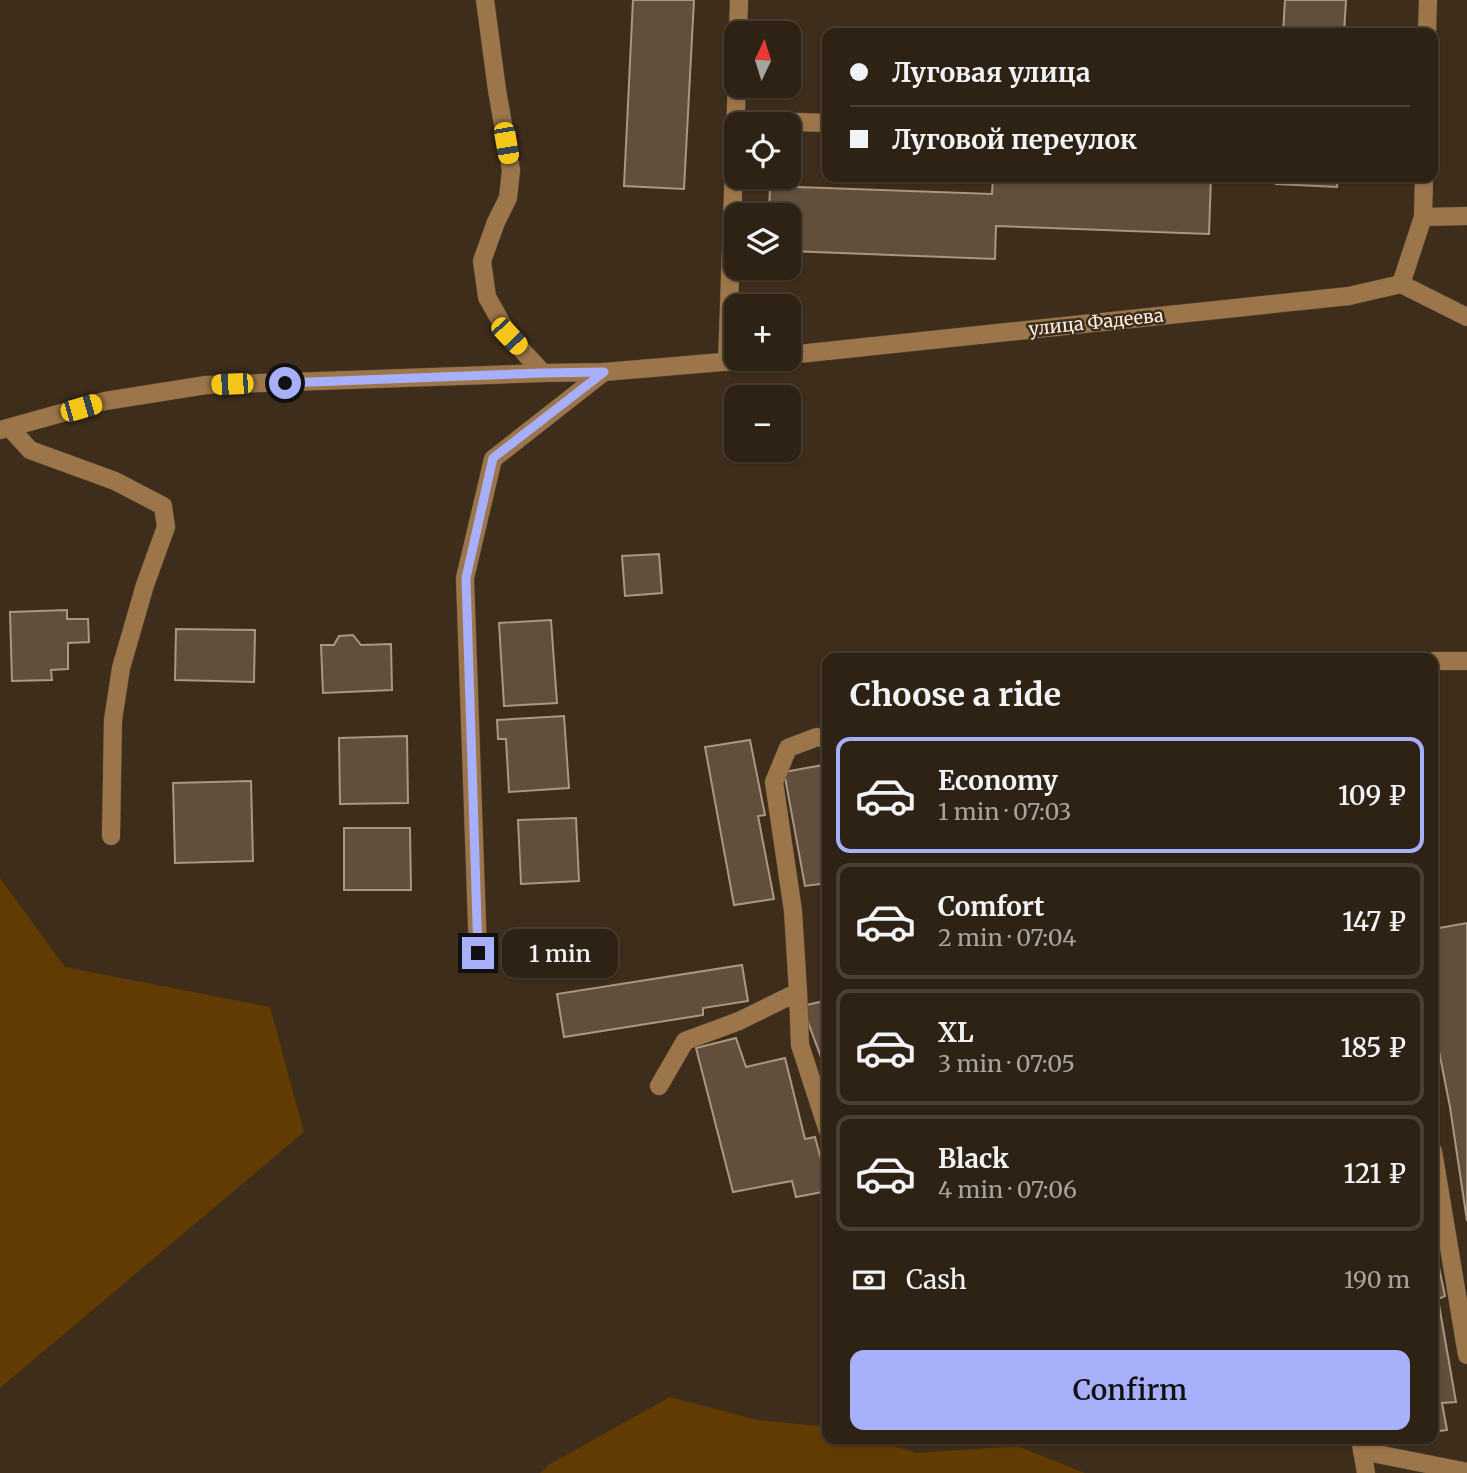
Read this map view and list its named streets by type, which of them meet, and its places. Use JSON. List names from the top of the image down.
{
  "streets": {
    "street": ["улица Фадеева"]
  },
  "north": "top",
  "page": {
    "map_buttons": ["+", "−"],
    "banner": ["Луговая улица", "Луговой переулок"],
    "heading": "Choose a ride",
    "list": [
      {
        "name": "Economy",
        "note": "1 min · 07:03",
        "value": "109 ₽"
      },
      {
        "name": "Comfort",
        "note": "2 min · 07:04",
        "value": "147 ₽"
      },
      {
        "name": "XL",
        "note": "3 min · 07:05",
        "value": "185 ₽"
      },
      {
        "name": "Black",
        "note": "4 min · 07:06",
        "value": "121 ₽"
      }
    ],
    "bubble": "1 min",
    "pay": ["Cash", "190 m"],
    "buttons": "Confirm"
  }
}
